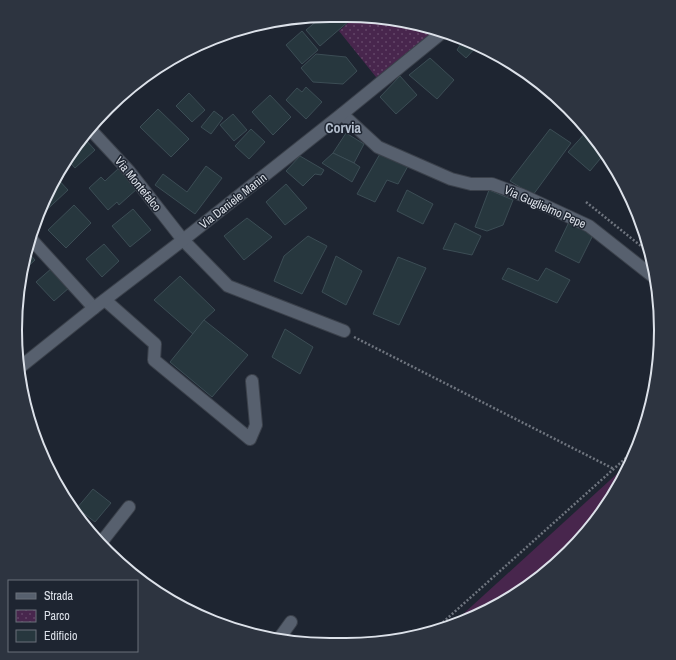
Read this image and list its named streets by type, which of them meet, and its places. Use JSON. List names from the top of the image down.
{
  "streets": {
    "street": ["Via Montefalco", "Via Daniele Manin", "Via Guglielmo Pepe"]
  },
  "crossings": [
    ["Via Montefalco", "Via Daniele Manin"],
    ["Via Daniele Manin", "Via Guglielmo Pepe"]
  ],
  "districts": ["Corvia"],
  "legend": ["Strada", "Parco", "Edificio"]
}
